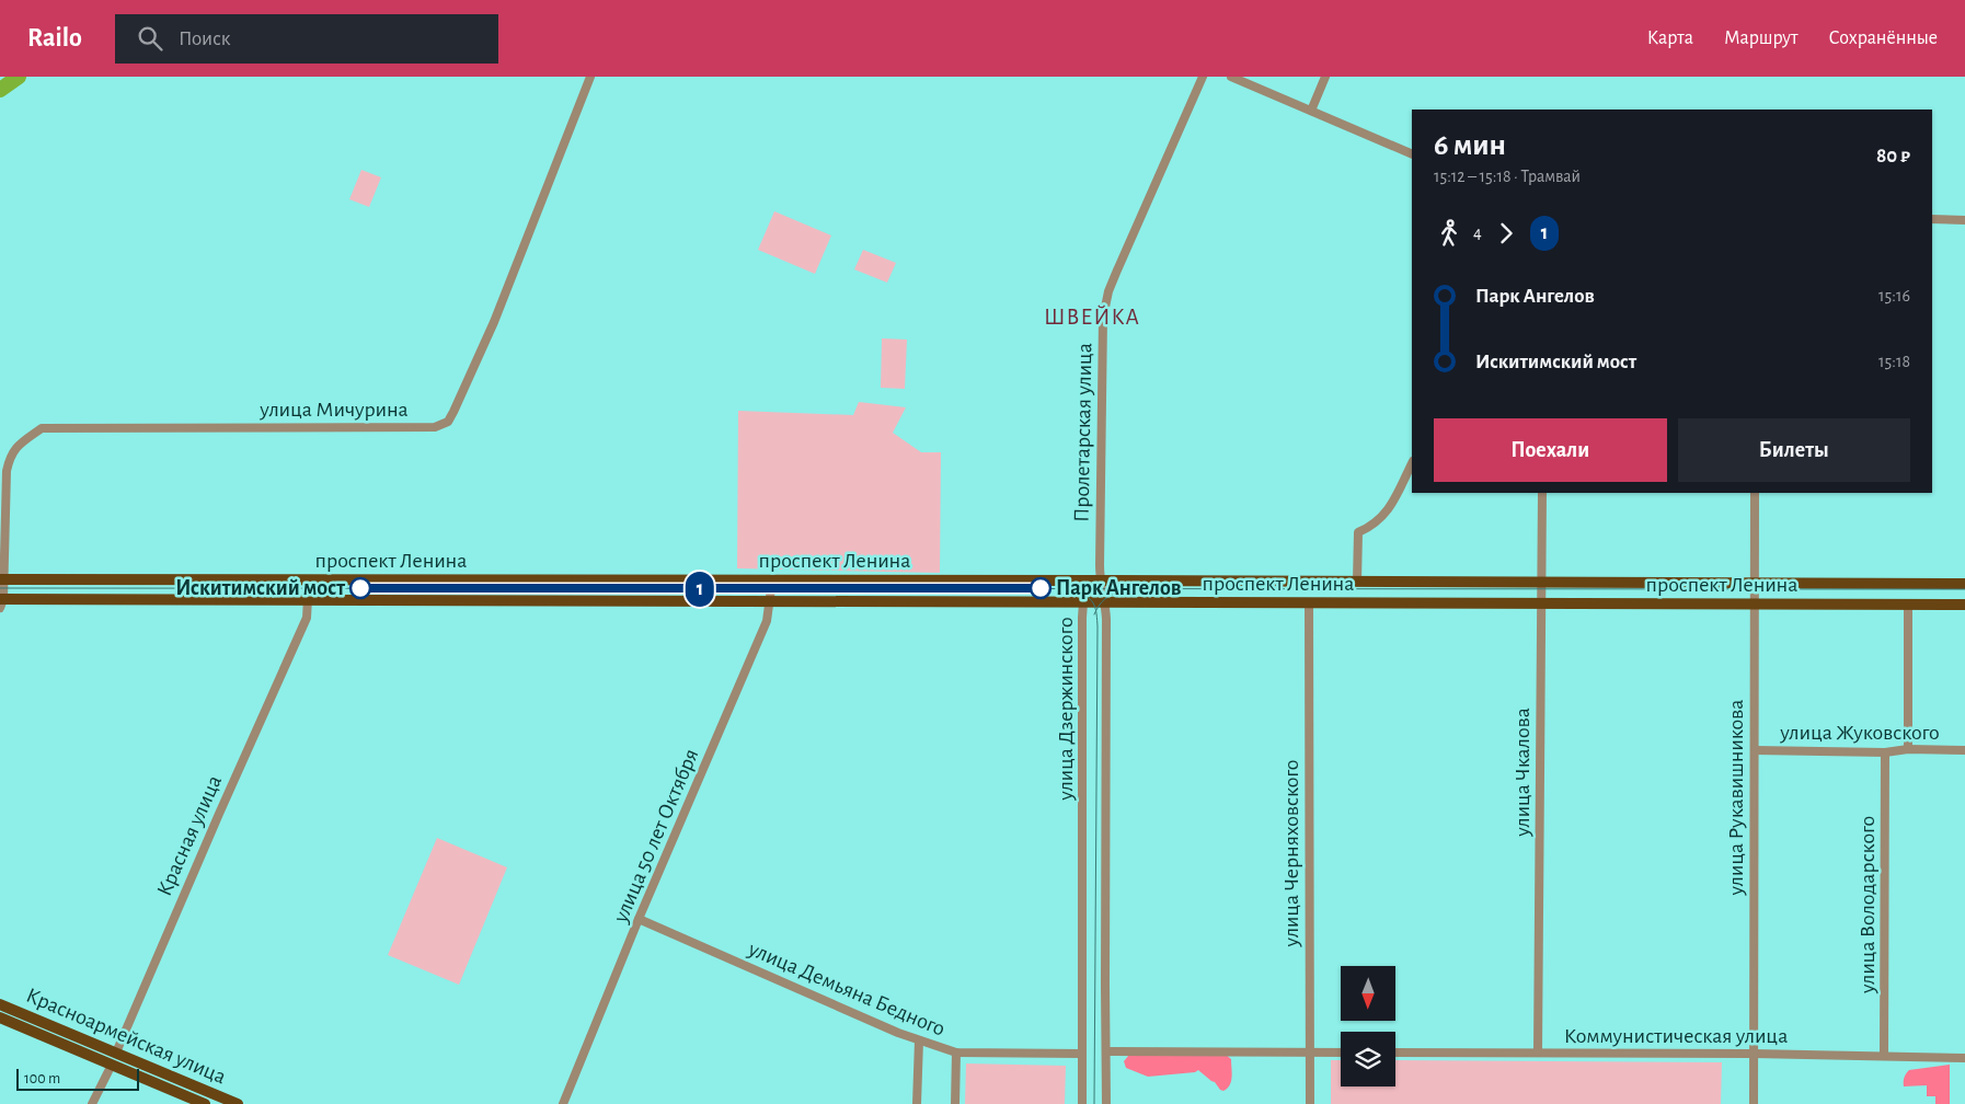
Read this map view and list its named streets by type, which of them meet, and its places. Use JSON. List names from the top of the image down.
{
  "streets": {
    "main road": ["проспект Ленина", "Красная улица", "Красноармейская улица"],
    "street": [
      "улица Мичурина",
      "Пролетарская улица",
      "улица Дзержинского",
      "улица Жуковского",
      "улица Чкалова",
      "улица Рукавишникова",
      "улица 50 лет Октября",
      "улица Черняховского",
      "улица Володарского",
      "улица Демьяна Бедного",
      "Коммунистическая улица"
    ]
  },
  "crossings": [
    ["улица Мичурина", "проспект Ленина"],
    ["Пролетарская улица", "проспект Ленина"],
    ["Пролетарская улица", "улица Дзержинского"],
    ["проспект Ленина", "улица Дзержинского"],
    ["проспект Ленина", "улица Чкалова"],
    ["проспект Ленина", "улица Рукавишникова"],
    ["проспект Ленина", "Красная улица"],
    ["проспект Ленина", "улица 50 лет Октября"],
    ["проспект Ленина", "улица Черняховского"],
    ["улица Дзержинского", "улица Демьяна Бедного"],
    ["улица Жуковского", "улица Рукавишникова"],
    ["улица Жуковского", "улица Володарского"],
    ["улица Чкалова", "Коммунистическая улица"],
    ["улица Рукавишникова", "Коммунистическая улица"],
    ["Красная улица", "Красноармейская улица"],
    ["улица 50 лет Октября", "улица Демьяна Бедного"],
    ["улица Володарского", "Коммунистическая улица"]
  ],
  "districts": ["ШВЕЙКА"],
  "places": ["Искитимский мост", "Парк Ангелов"],
  "lines": ["tram line 1"],
  "scale_bar": "100 m",
  "north": "bottom",
  "page": {
    "header": "Railo",
    "search": "Поиск",
    "nav": ["Карта", "Маршрут", "Сохранённые"],
    "on_map": "1",
    "heading": ["6 мин", "15:12 – 15:18 · Трамвай", "80 ₽"],
    "legs": ["4", "1"],
    "list": [
      {
        "name": "Парк Ангелов",
        "value": "15:16"
      },
      {
        "name": "Искитимский мост",
        "value": "15:18"
      }
    ],
    "buttons": ["Поехали", "Билеты"],
    "scale": "100 m"
  }
}
